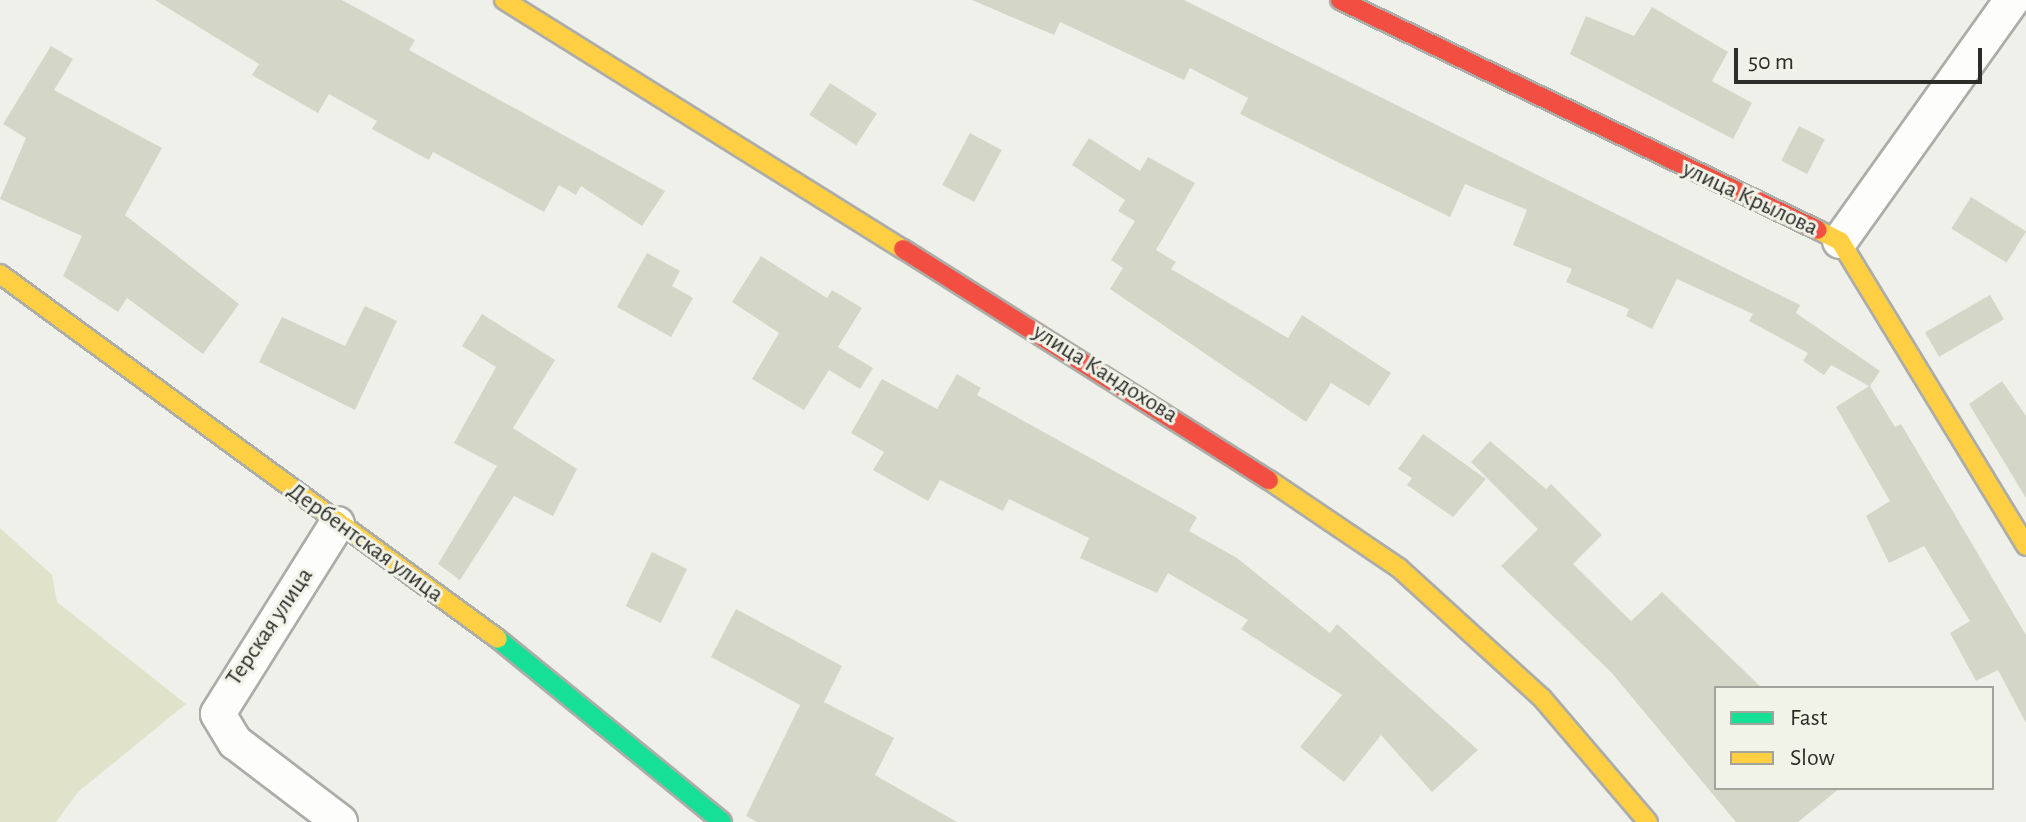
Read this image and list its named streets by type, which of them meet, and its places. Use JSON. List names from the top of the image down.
{
  "streets": {
    "street": [
      "улица Крылова",
      "улица Кандохова",
      "Дербентская улица",
      "Терская улица"
    ]
  },
  "crossings": [
    ["Дербентская улица", "Терская улица"]
  ],
  "legend": ["Fast", "Slow"],
  "scale_bar": "50 m"
}
